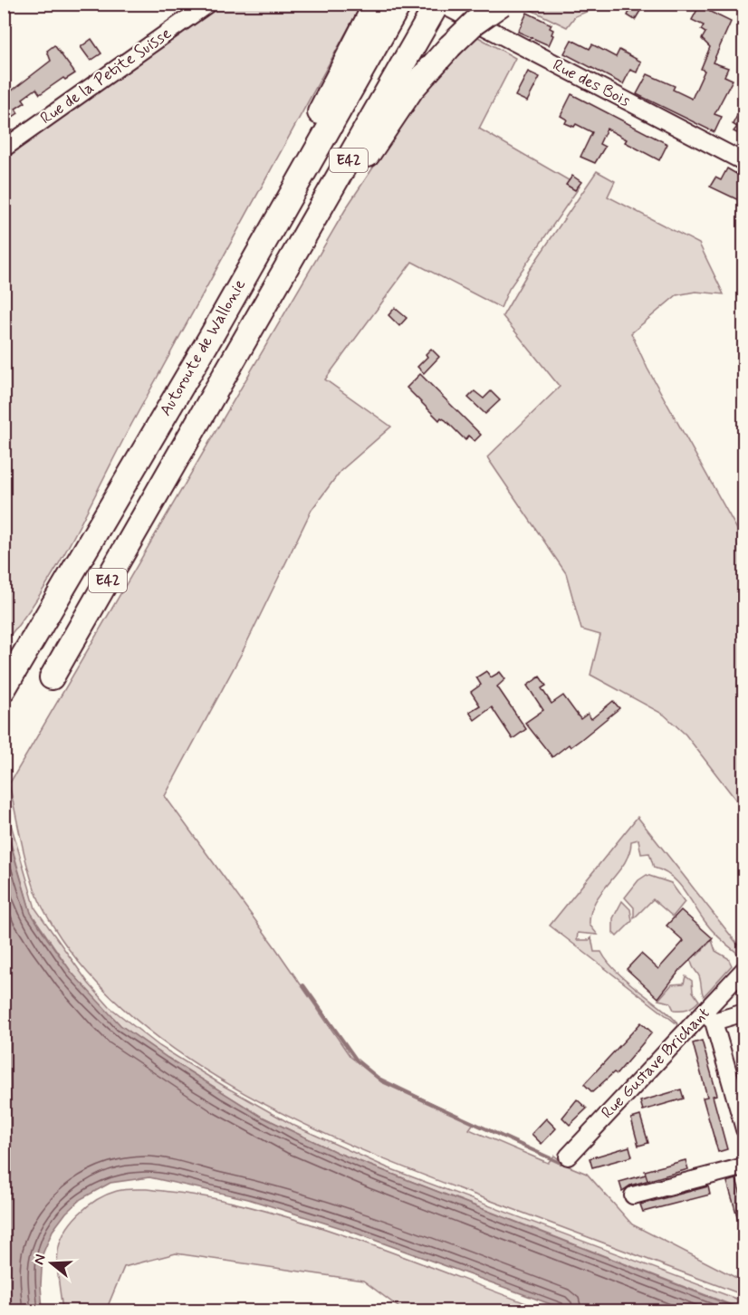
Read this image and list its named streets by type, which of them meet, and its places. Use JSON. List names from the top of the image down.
{
  "streets": {
    "highway": ["E42", "Autoroute de Wallonie"],
    "street": ["Rue de la Petite Suisse", "Rue des Bois", "Rue Gustave Brichant"]
  },
  "crossings": [
    ["Rue des Bois", "Autoroute de Wallonie"]
  ],
  "north": "left"
}
